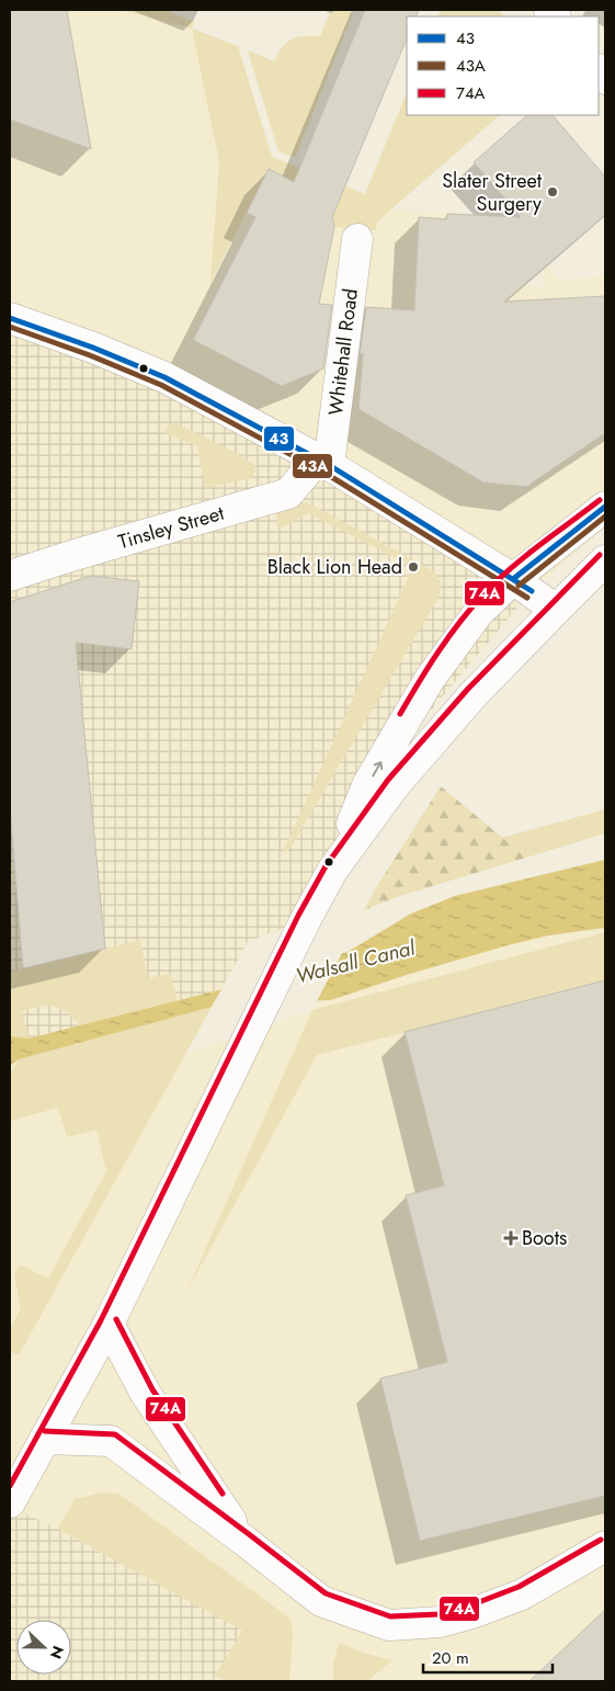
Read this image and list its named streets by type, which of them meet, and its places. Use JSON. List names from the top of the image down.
{
  "streets": {
    "street": ["Whitehall Road", "Tinsley Street"]
  },
  "crossings": [
    ["Whitehall Road", "Tinsley Street"]
  ],
  "water": ["Walsall Canal"],
  "places": {
    "other": ["Slater Street Surgery", "Black Lion Head"],
    "health": ["Boots"]
  },
  "lines": ["transit line 43", "transit line 43A", "transit line 74A"],
  "legend": ["43", "43A", "74A"],
  "scale_bar": "20 m",
  "north": "right"
}
